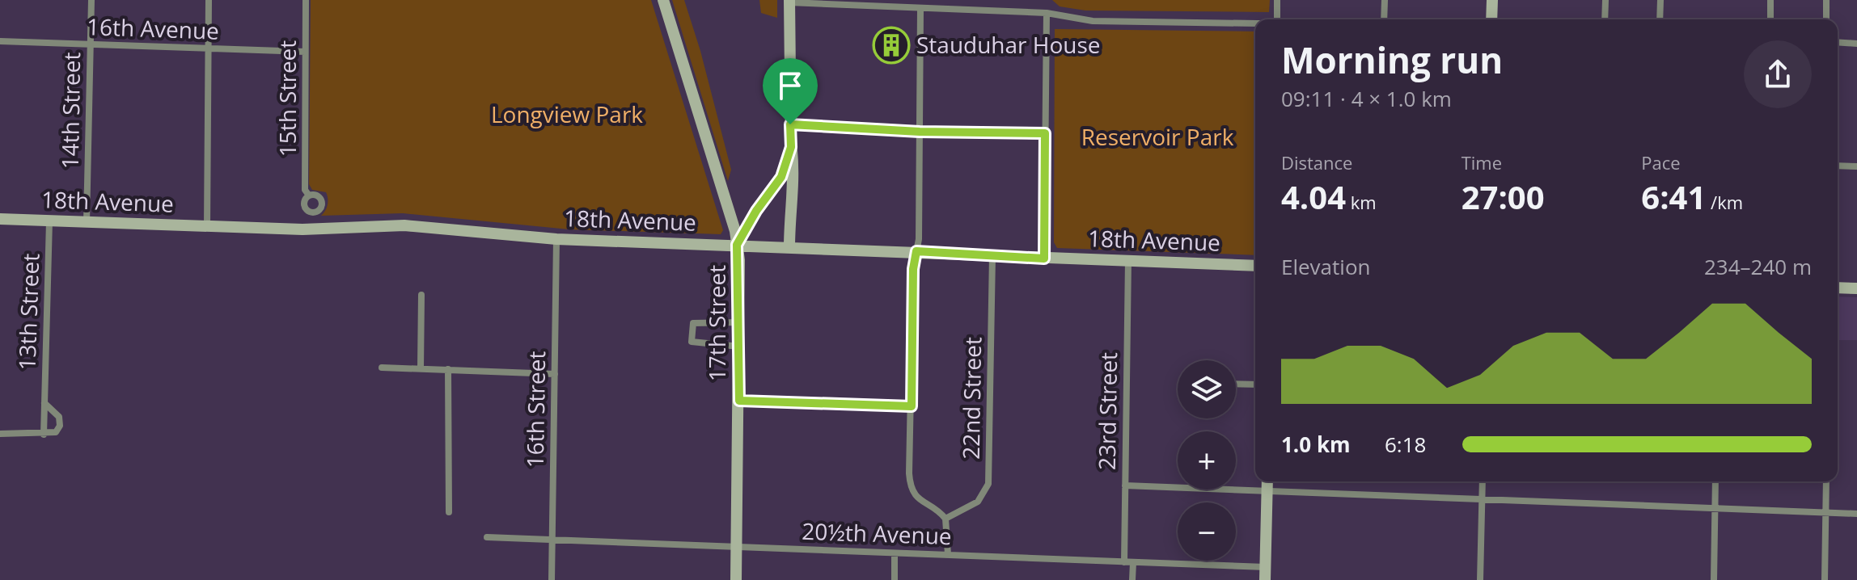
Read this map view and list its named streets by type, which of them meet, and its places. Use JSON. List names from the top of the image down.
{
  "streets": {
    "street": [
      "16th Avenue",
      "15th Street",
      "14th Street",
      "18th Avenue",
      "13th Street",
      "17th Street",
      "22nd Street",
      "16th Street",
      "23rd Street",
      "20½th Avenue"
    ]
  },
  "crossings": [
    ["16th Avenue", "15th Street"],
    ["16th Avenue", "14th Street"],
    ["14th Street", "18th Avenue"],
    ["18th Avenue", "13th Street"],
    ["18th Avenue", "17th Street"],
    ["18th Avenue", "22nd Street"],
    ["18th Avenue", "16th Street"],
    ["18th Avenue", "23rd Street"],
    ["17th Street", "20½th Avenue"],
    ["16th Street", "20½th Avenue"],
    ["23rd Street", "20½th Avenue"]
  ],
  "parks": ["Longview Park", "Reservoir Park"],
  "places": {
    "building": ["Stauduhar House"]
  },
  "page": {
    "heading": ["Morning run", "09:11 · 4 × 1.0 km"],
    "stats": [
      ["Distance", "4.04 km"],
      ["Time", "27:00"],
      ["Pace", "6:41 /km"]
    ],
    "chart": ["Elevation", "234–240 m"],
    "map_buttons": ["+", "−"],
    "list": [
      {
        "name": "1.0 km",
        "note": "6:18"
      }
    ]
  }
}
